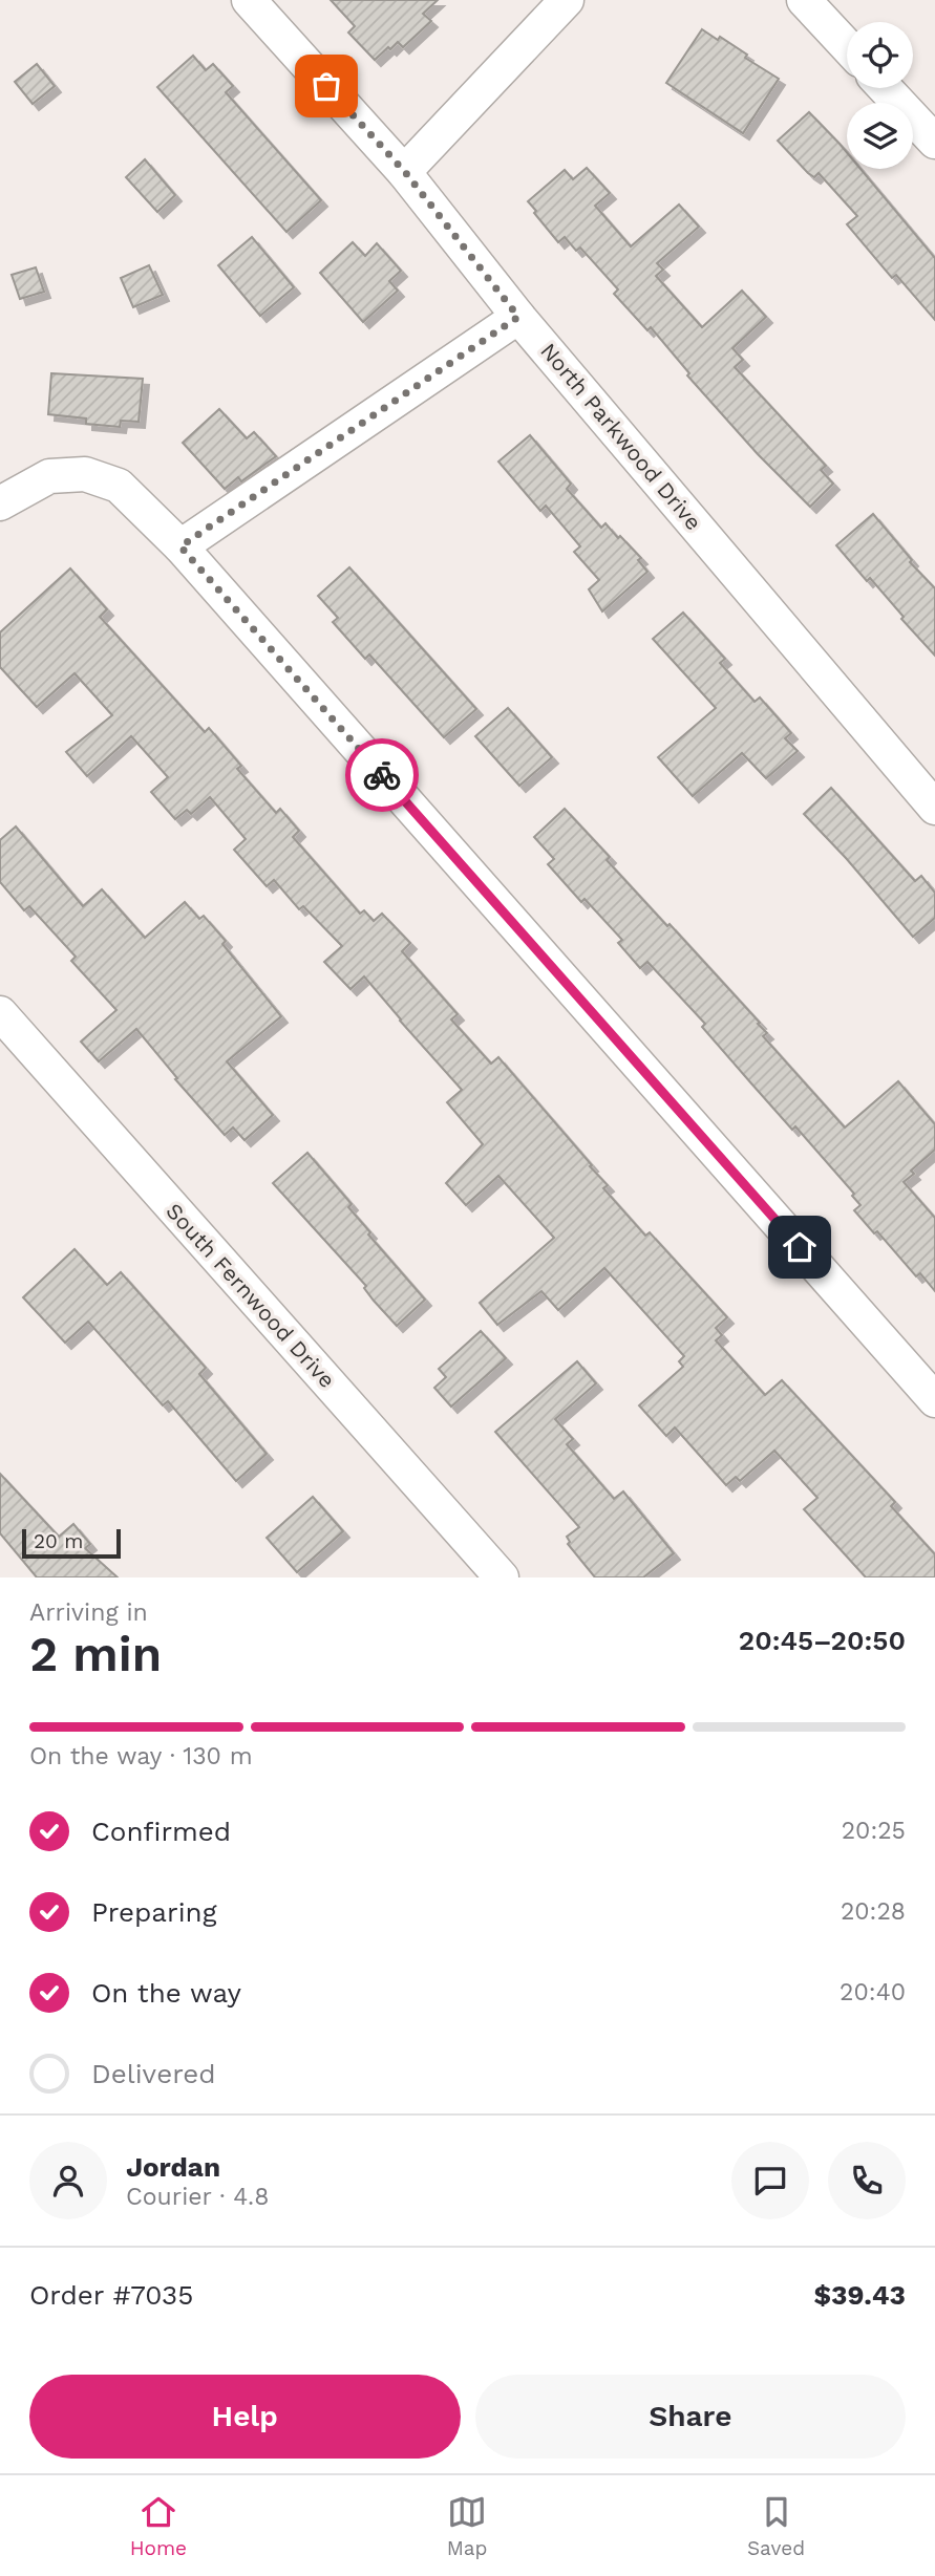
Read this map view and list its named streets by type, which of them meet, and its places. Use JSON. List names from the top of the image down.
{
  "streets": {
    "street": ["North Parkwood Drive", "South Fernwood Drive"]
  },
  "scale_bar": "20 m",
  "page": {
    "scale": "20 m",
    "heading": ["2 min", "Arriving in", "20:45–20:50"],
    "panel": [
      "Jordan",
      "Courier · 4.8",
      "Order #7035",
      "$39.43"
    ],
    "bar": "On the way · 130 m",
    "list": [
      ["Confirmed", "20:25"],
      ["Preparing", "20:28"],
      ["On the way", "20:40"],
      "Delivered"
    ],
    "buttons": ["Help", "Share"],
    "tabs": ["Home", "Map", "Saved"]
  }
}
